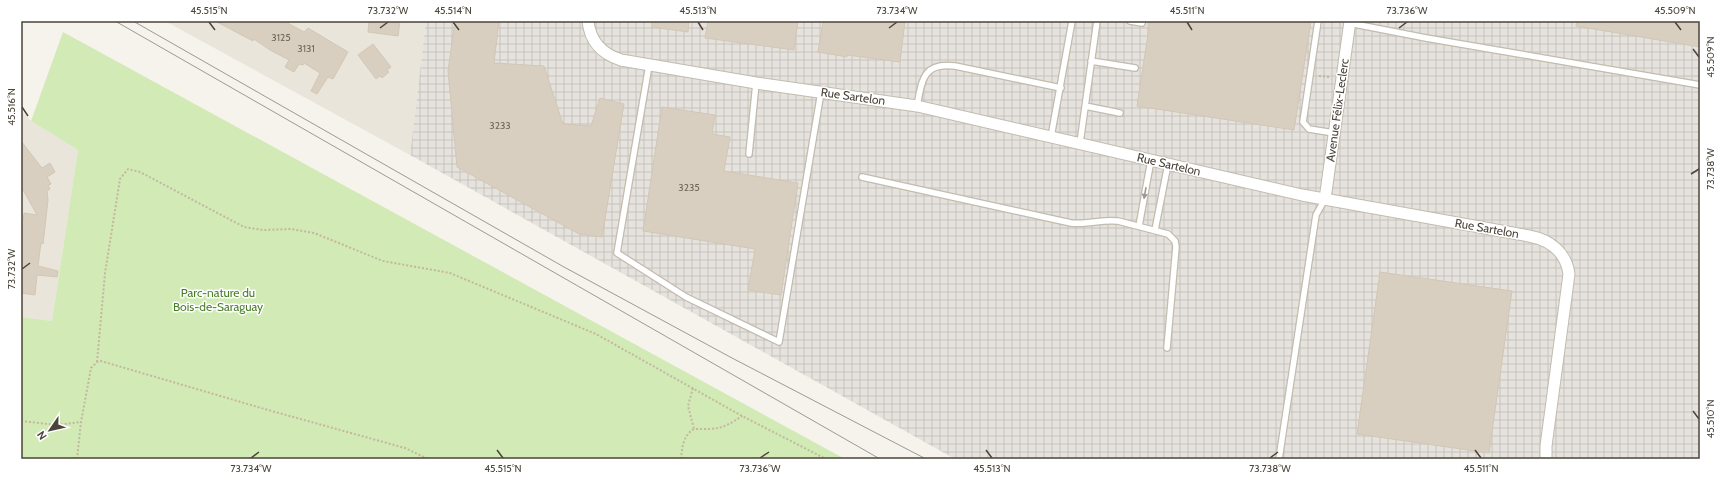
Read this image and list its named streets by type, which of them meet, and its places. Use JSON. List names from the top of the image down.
{
  "streets": {
    "street": ["Rue Sartelon", "Avenue Félix-Leclerc"]
  },
  "crossings": [
    ["Rue Sartelon", "Avenue Félix-Leclerc"]
  ],
  "parks": ["Parc-nature du Bois-de-Saraguay"],
  "house_numbers": [
    "3125",
    "3131",
    "3233",
    "3235"
  ],
  "north": "bottom left",
  "coordinates": [
    "45.515°N",
    "73.732°W",
    "45.514°N",
    "45.513°N",
    "73.734°W",
    "45.511°N",
    "73.736°W",
    "45.509°N",
    "45.516°N",
    "73.738°W",
    "45.510°N"
  ]
}
